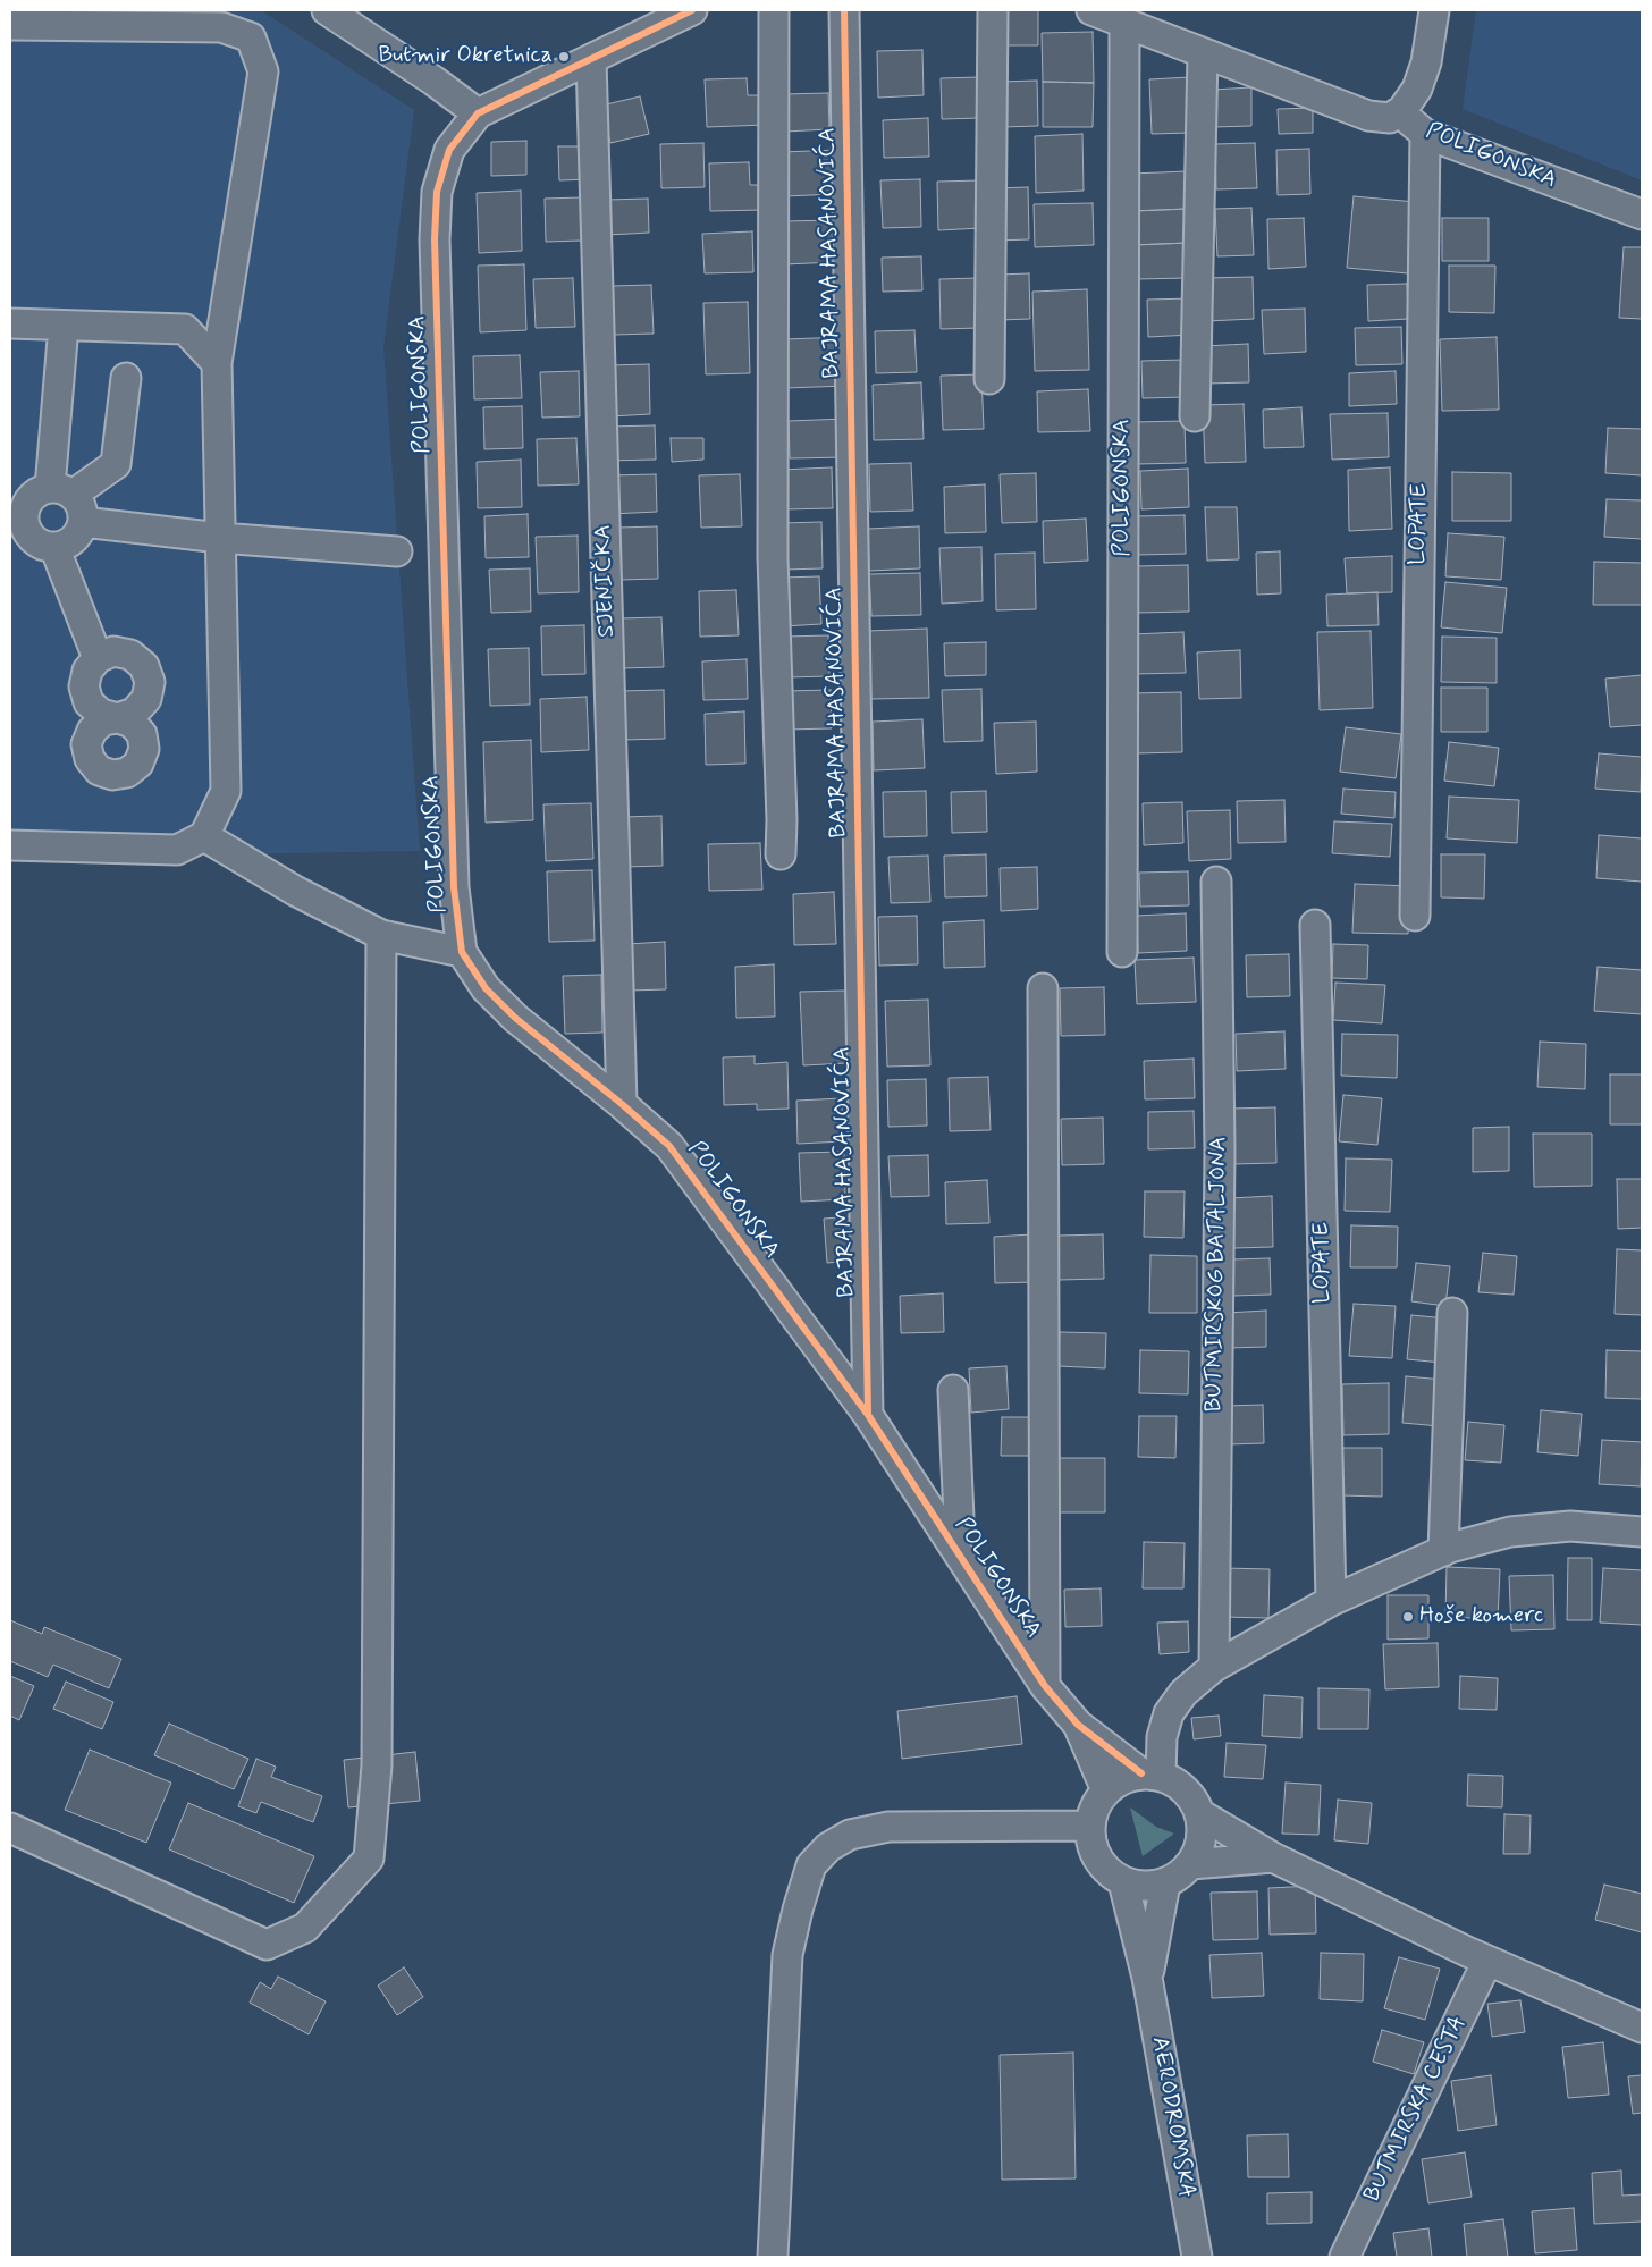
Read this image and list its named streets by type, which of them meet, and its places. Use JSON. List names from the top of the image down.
{
  "streets": {
    "street": [
      "POLIGONSKA",
      "BAJRAMA HASANOVIĆA",
      "LOPATE",
      "SJENIČKA",
      "BUTMIRSKOG BATALJONA",
      "BUTMIRSKA CESTA",
      "AERODROMSKA"
    ]
  },
  "crossings": [
    ["POLIGONSKA", "BAJRAMA HASANOVIĆA"],
    ["POLIGONSKA", "LOPATE"],
    ["POLIGONSKA", "SJENIČKA"],
    ["POLIGONSKA", "AERODROMSKA"]
  ],
  "places": ["Butmir Okretnica", "Hoše komerc"]
}
